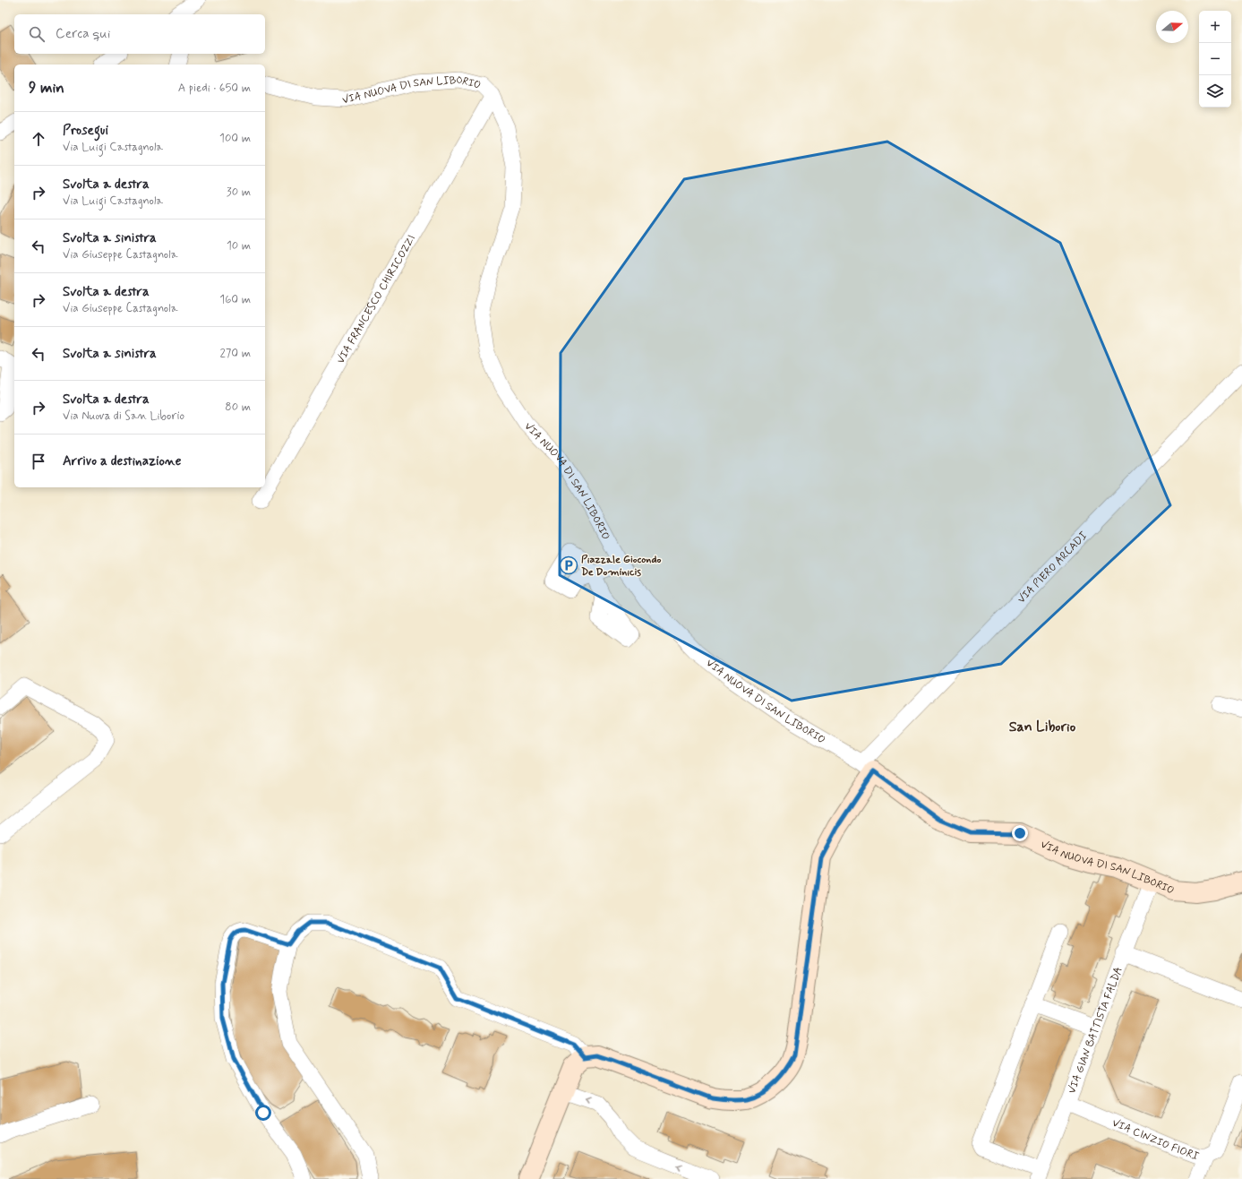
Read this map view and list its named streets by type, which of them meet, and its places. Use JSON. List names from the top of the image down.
{
  "streets": {
    "street": [
      "VIA NUOVA DI SAN LIBORIO",
      "VIA FRANCESCO CHIRICOZZI",
      "VIA PIERO ARCADI",
      "VIA GIAN BATTISTA FALDA",
      "VIA CINZIO FIORI"
    ]
  },
  "crossings": [
    ["VIA NUOVA DI SAN LIBORIO", "VIA FRANCESCO CHIRICOZZI"],
    ["VIA NUOVA DI SAN LIBORIO", "VIA PIERO ARCADI"],
    ["VIA NUOVA DI SAN LIBORIO", "VIA GIAN BATTISTA FALDA"],
    ["VIA GIAN BATTISTA FALDA", "VIA CINZIO FIORI"]
  ],
  "districts": ["San Liborio"],
  "places": {
    "parking": ["Piazzale Giocondo De Dominicis"]
  },
  "north": "right",
  "page": {
    "map_buttons": ["+", "−"],
    "search": "Cerca qui",
    "heading": ["9 min", "A piedi · 650 m"],
    "list": [
      ["Prosegui", "Via Luigi Castagnola", "100 m"],
      ["Svolta a destra", "Via Luigi Castagnola", "30 m"],
      ["Svolta a sinistra", "Via Giuseppe Castagnola", "10 m"],
      ["Svolta a destra", "Via Giuseppe Castagnola", "160 m"],
      ["Svolta a sinistra", "270 m"],
      ["Svolta a destra", "Via Nuova di San Liborio", "80 m"],
      "Arrivo a destinazione"
    ]
  }
}
